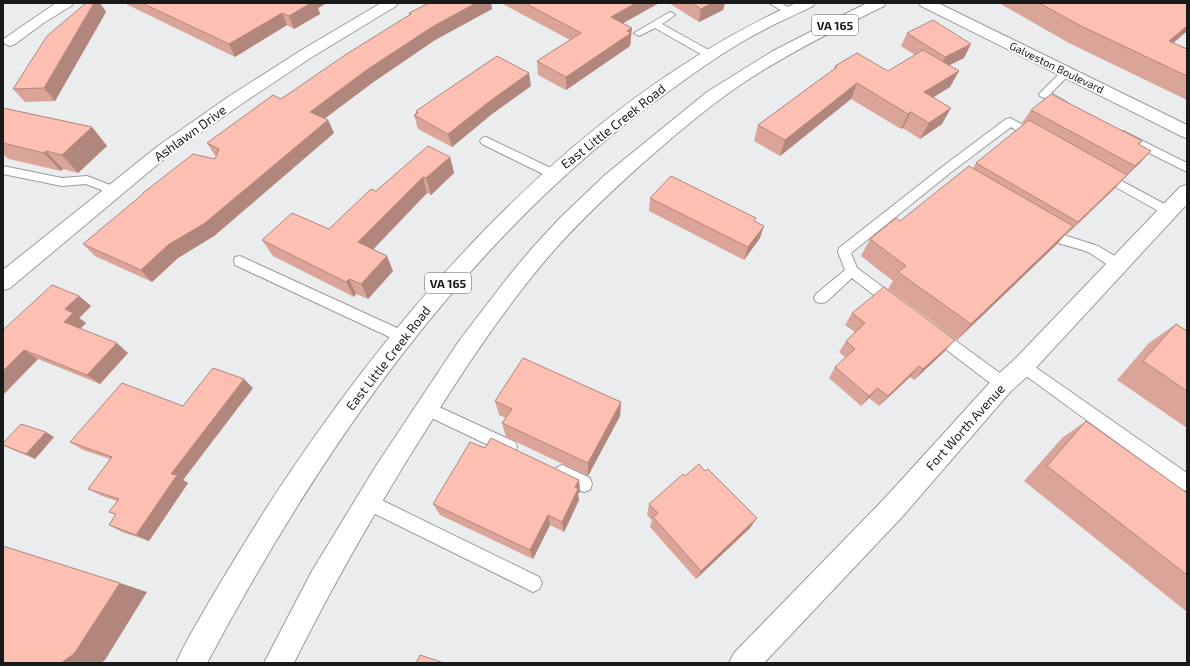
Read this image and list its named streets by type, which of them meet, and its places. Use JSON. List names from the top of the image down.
{
  "streets": {
    "main road": [
      "VA 165",
      "Galveston Boulevard",
      "East Little Creek Road",
      "Ashlawn Drive",
      "Fort Worth Avenue"
    ]
  }
}
